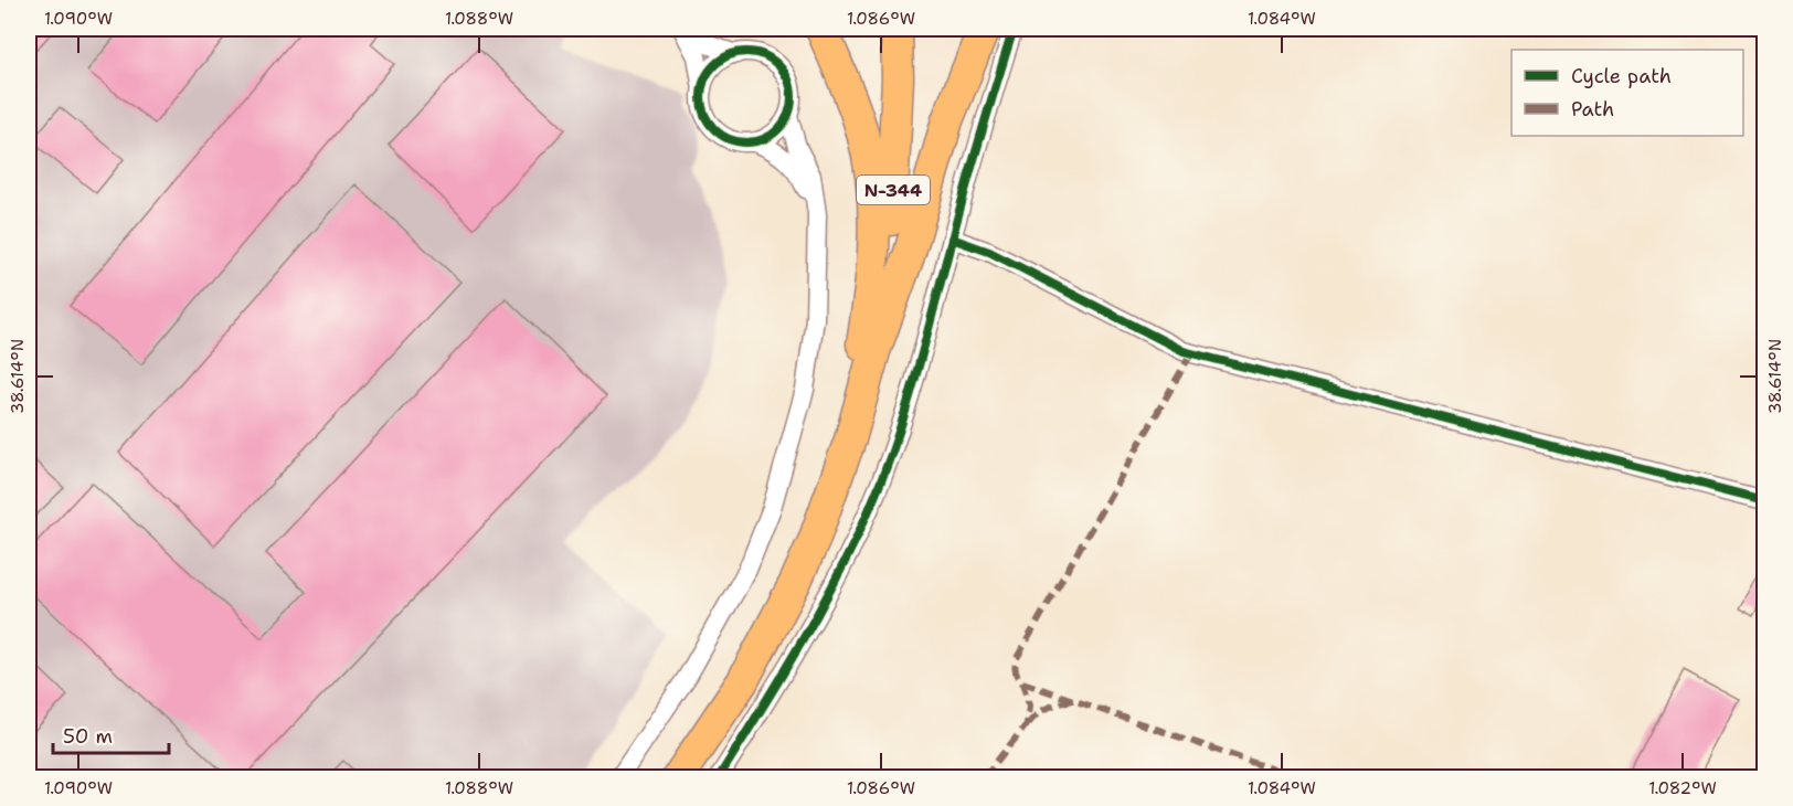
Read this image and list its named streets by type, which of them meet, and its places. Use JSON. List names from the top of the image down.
{
  "streets": {
    "highway": ["N-344"]
  },
  "legend": ["Cycle path", "Path"],
  "scale_bar": "50 m",
  "coordinates": [
    "1.090°W",
    "1.088°W",
    "1.086°W",
    "1.084°W",
    "38.614°N",
    "1.082°W"
  ]
}
